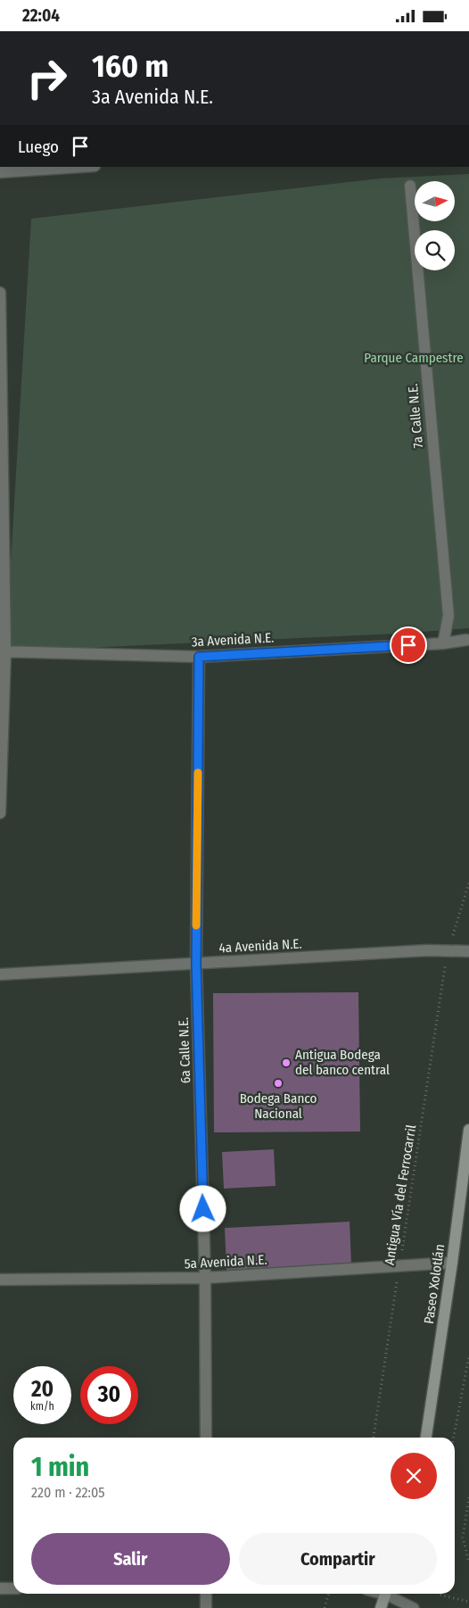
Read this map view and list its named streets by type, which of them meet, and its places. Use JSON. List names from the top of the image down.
{
  "streets": {
    "street": [
      "7a Calle N.E.",
      "3a Avenida N.E.",
      "4a Avenida N.E.",
      "6a Calle N.E.",
      "5a Avenida N.E.",
      "Paseo Xolotlán"
    ],
    "path": ["Antigua Vía del Ferrocarril"]
  },
  "crossings": [
    ["7a Calle N.E.", "3a Avenida N.E."],
    ["3a Avenida N.E.", "6a Calle N.E."],
    ["4a Avenida N.E.", "6a Calle N.E."],
    ["4a Avenida N.E.", "Antigua Vía del Ferrocarril"],
    ["6a Calle N.E.", "5a Avenida N.E."],
    ["Antigua Vía del Ferrocarril", "5a Avenida N.E."],
    ["5a Avenida N.E.", "Paseo Xolotlán"]
  ],
  "parks": ["Parque Campestre"],
  "places": ["Antigua Bodega del banco central", "Bodega Banco Nacional"],
  "north": "right",
  "page": {
    "status": "22:04",
    "turn": ["160 m", "3a Avenida N.E."],
    "then": "Luego",
    "speed": "20 km/h",
    "limit": "30",
    "heading": ["1 min", "220 m · 22:05"],
    "buttons": ["Salir", "Compartir"]
  }
}
